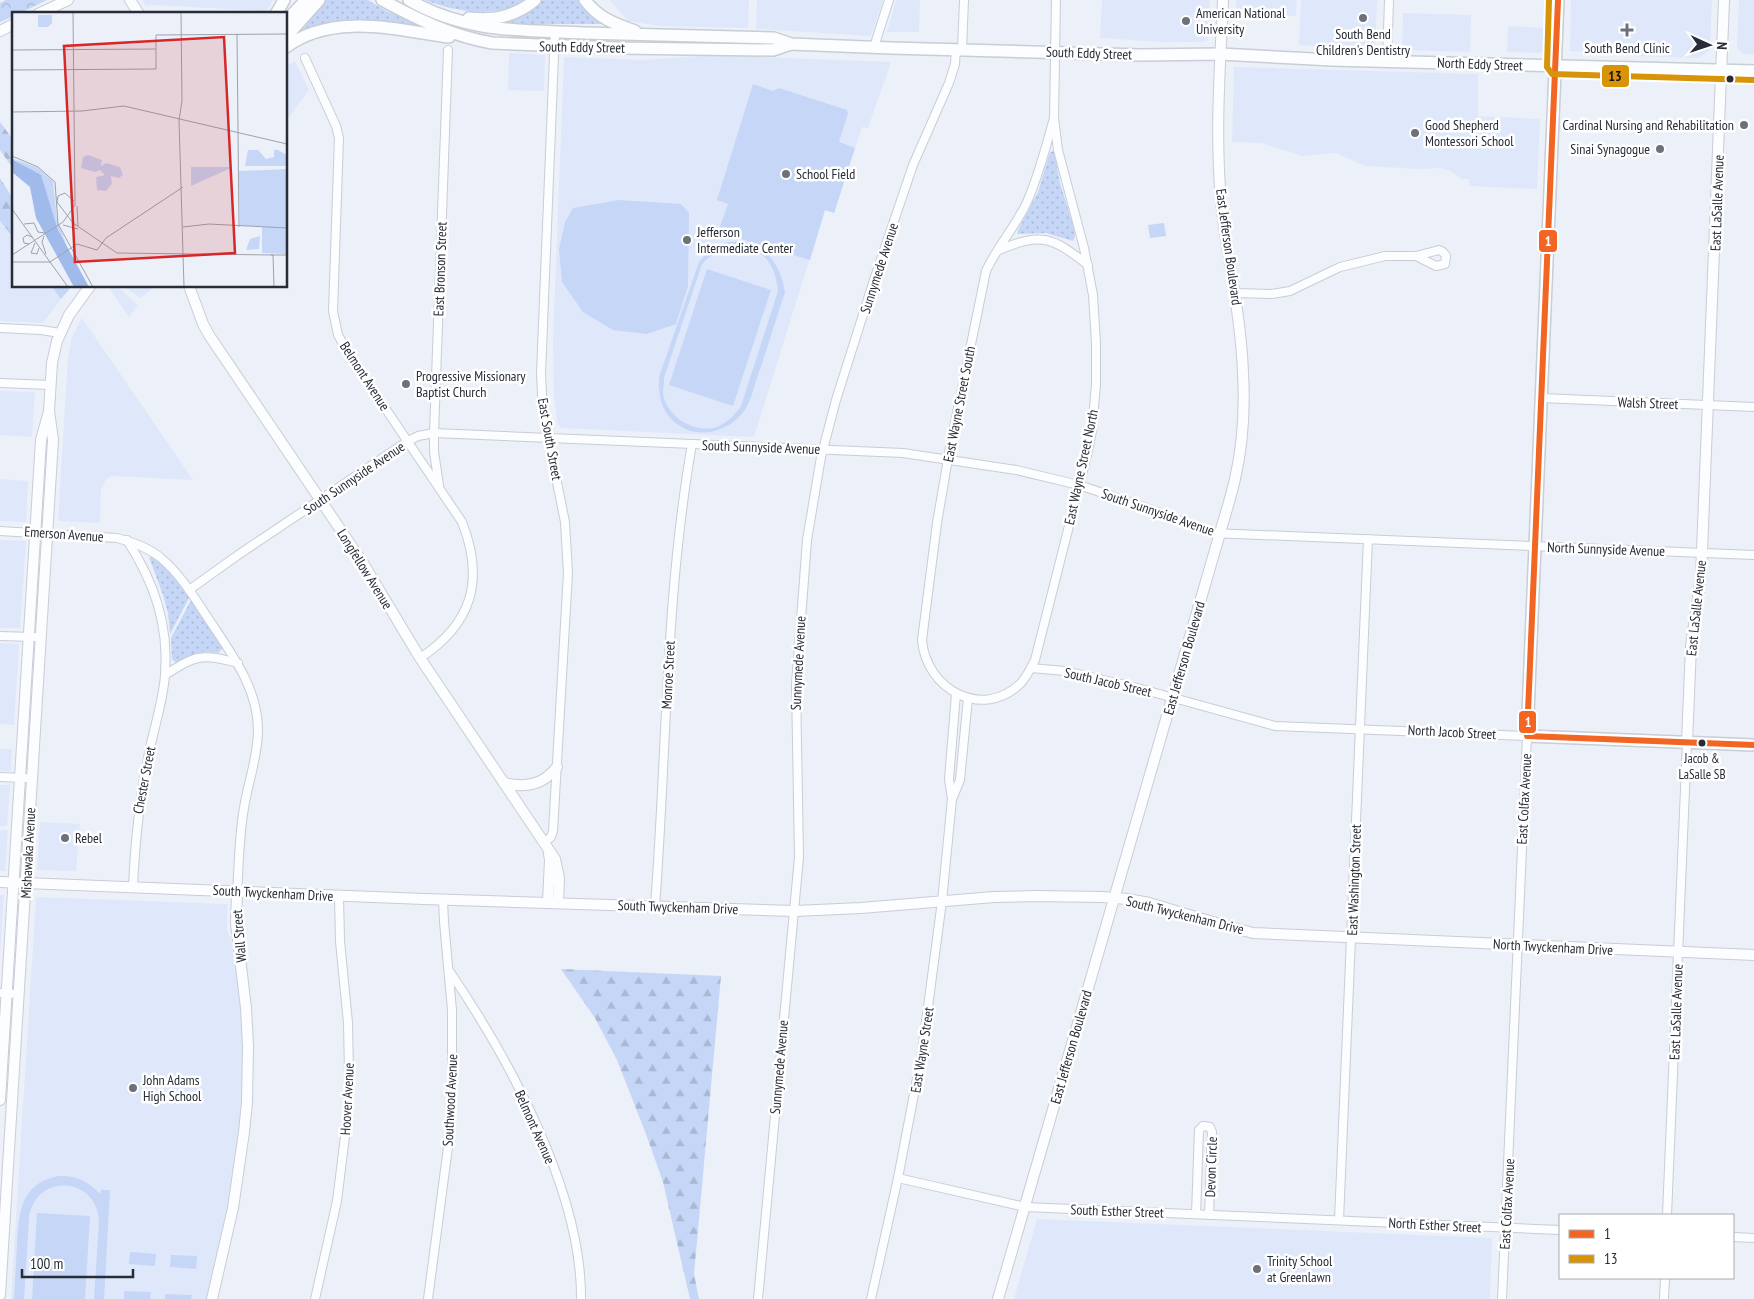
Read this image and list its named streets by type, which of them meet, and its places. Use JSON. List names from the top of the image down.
{
  "streets": {
    "main road": [
      "South Eddy Street",
      "North Eddy Street",
      "North Jacob Street",
      "East Colfax Avenue"
    ],
    "street": [
      "East LaSalle Avenue",
      "East Jefferson Boulevard",
      "Sunnymede Avenue",
      "East Bronson Street",
      "Belmont Avenue",
      "Walsh Street",
      "East Wayne Street South",
      "East South Street",
      "South Sunnyside Avenue",
      "East Wayne Street North",
      "Emerson Avenue",
      "North Sunnyside Avenue",
      "Longfellow Avenue",
      "Monroe Street",
      "South Jacob Street",
      "Chester Street",
      "Mishawaka Avenue",
      "East Washington Street",
      "South Twyckenham Drive",
      "Wall Street",
      "North Twyckenham Drive",
      "East Wayne Street",
      "Hoover Avenue",
      "Southwood Avenue",
      "Devon Circle",
      "South Esther Street",
      "North Esther Street"
    ]
  },
  "crossings": [
    ["South Eddy Street", "North Eddy Street"],
    ["South Eddy Street", "East Jefferson Boulevard"],
    ["South Eddy Street", "Sunnymede Avenue"],
    ["South Eddy Street", "East South Street"],
    ["North Eddy Street", "East LaSalle Avenue"],
    ["North Eddy Street", "East Colfax Avenue"],
    ["East LaSalle Avenue", "Walsh Street"],
    ["East LaSalle Avenue", "North Sunnyside Avenue"],
    ["East LaSalle Avenue", "North Jacob Street"],
    ["East LaSalle Avenue", "North Twyckenham Drive"],
    ["East Jefferson Boulevard", "South Sunnyside Avenue"],
    ["East Jefferson Boulevard", "South Jacob Street"],
    ["East Jefferson Boulevard", "South Twyckenham Drive"],
    ["East Jefferson Boulevard", "South Esther Street"],
    ["Sunnymede Avenue", "South Sunnyside Avenue"],
    ["Sunnymede Avenue", "South Twyckenham Drive"],
    ["East Bronson Street", "Belmont Avenue"],
    ["East Bronson Street", "South Sunnyside Avenue"],
    ["Belmont Avenue", "South Sunnyside Avenue"],
    ["Belmont Avenue", "Longfellow Avenue"],
    ["Belmont Avenue", "Southwood Avenue"],
    ["Walsh Street", "East Colfax Avenue"],
    ["East Wayne Street South", "South Sunnyside Avenue"],
    ["East Wayne Street South", "East Wayne Street North"],
    ["East Wayne Street South", "East Wayne Street"],
    ["East South Street", "South Sunnyside Avenue"],
    ["East South Street", "Longfellow Avenue"],
    ["South Sunnyside Avenue", "East Wayne Street North"],
    ["South Sunnyside Avenue", "Emerson Avenue"],
    ["South Sunnyside Avenue", "North Sunnyside Avenue"],
    ["South Sunnyside Avenue", "Longfellow Avenue"],
    ["South Sunnyside Avenue", "Monroe Street"],
    ["South Sunnyside Avenue", "East Washington Street"],
    ["South Sunnyside Avenue", "Wall Street"],
    ["East Wayne Street North", "South Jacob Street"],
    ["East Wayne Street North", "East Wayne Street"],
    ["Emerson Avenue", "Chester Street"],
    ["Emerson Avenue", "Mishawaka Avenue"],
    ["Emerson Avenue", "Wall Street"],
    ["North Sunnyside Avenue", "East Colfax Avenue"],
    ["North Sunnyside Avenue", "East Washington Street"],
    ["Longfellow Avenue", "South Twyckenham Drive"],
    ["Monroe Street", "South Twyckenham Drive"],
    ["South Jacob Street", "North Jacob Street"],
    ["South Jacob Street", "East Washington Street"],
    ["North Jacob Street", "East Colfax Avenue"],
    ["North Jacob Street", "East Washington Street"],
    ["Chester Street", "South Twyckenham Drive"],
    ["East Colfax Avenue", "North Twyckenham Drive"],
    ["East Colfax Avenue", "North Esther Street"],
    ["Mishawaka Avenue", "South Twyckenham Drive"],
    ["East Washington Street", "South Twyckenham Drive"],
    ["East Washington Street", "North Twyckenham Drive"],
    ["East Washington Street", "South Esther Street"],
    ["East Washington Street", "North Esther Street"],
    ["South Twyckenham Drive", "Wall Street"],
    ["South Twyckenham Drive", "North Twyckenham Drive"],
    ["South Twyckenham Drive", "East Wayne Street"],
    ["South Twyckenham Drive", "Hoover Avenue"],
    ["South Twyckenham Drive", "Southwood Avenue"],
    ["East Wayne Street", "South Esther Street"],
    ["Devon Circle", "South Esther Street"],
    ["South Esther Street", "North Esther Street"]
  ],
  "places": {
    "other": [
      "South Bend Children's Dentistry",
      "American National University",
      "Cardinal Nursing and Rehabilitation",
      "Good Shepherd Montessori School",
      "Sinai Synagogue",
      "School Field",
      "Jefferson Intermediate Center",
      "Progressive Missionary Baptist Church",
      "Jacob & LaSalle SB",
      "Rebel",
      "John Adams High School",
      "Trinity School at Greenlawn"
    ],
    "health": ["South Bend Clinic"]
  },
  "lines": ["transit line 1", "transit line 13"],
  "legend": ["1", "13"],
  "scale_bar": "100 m",
  "north": "right"
}
